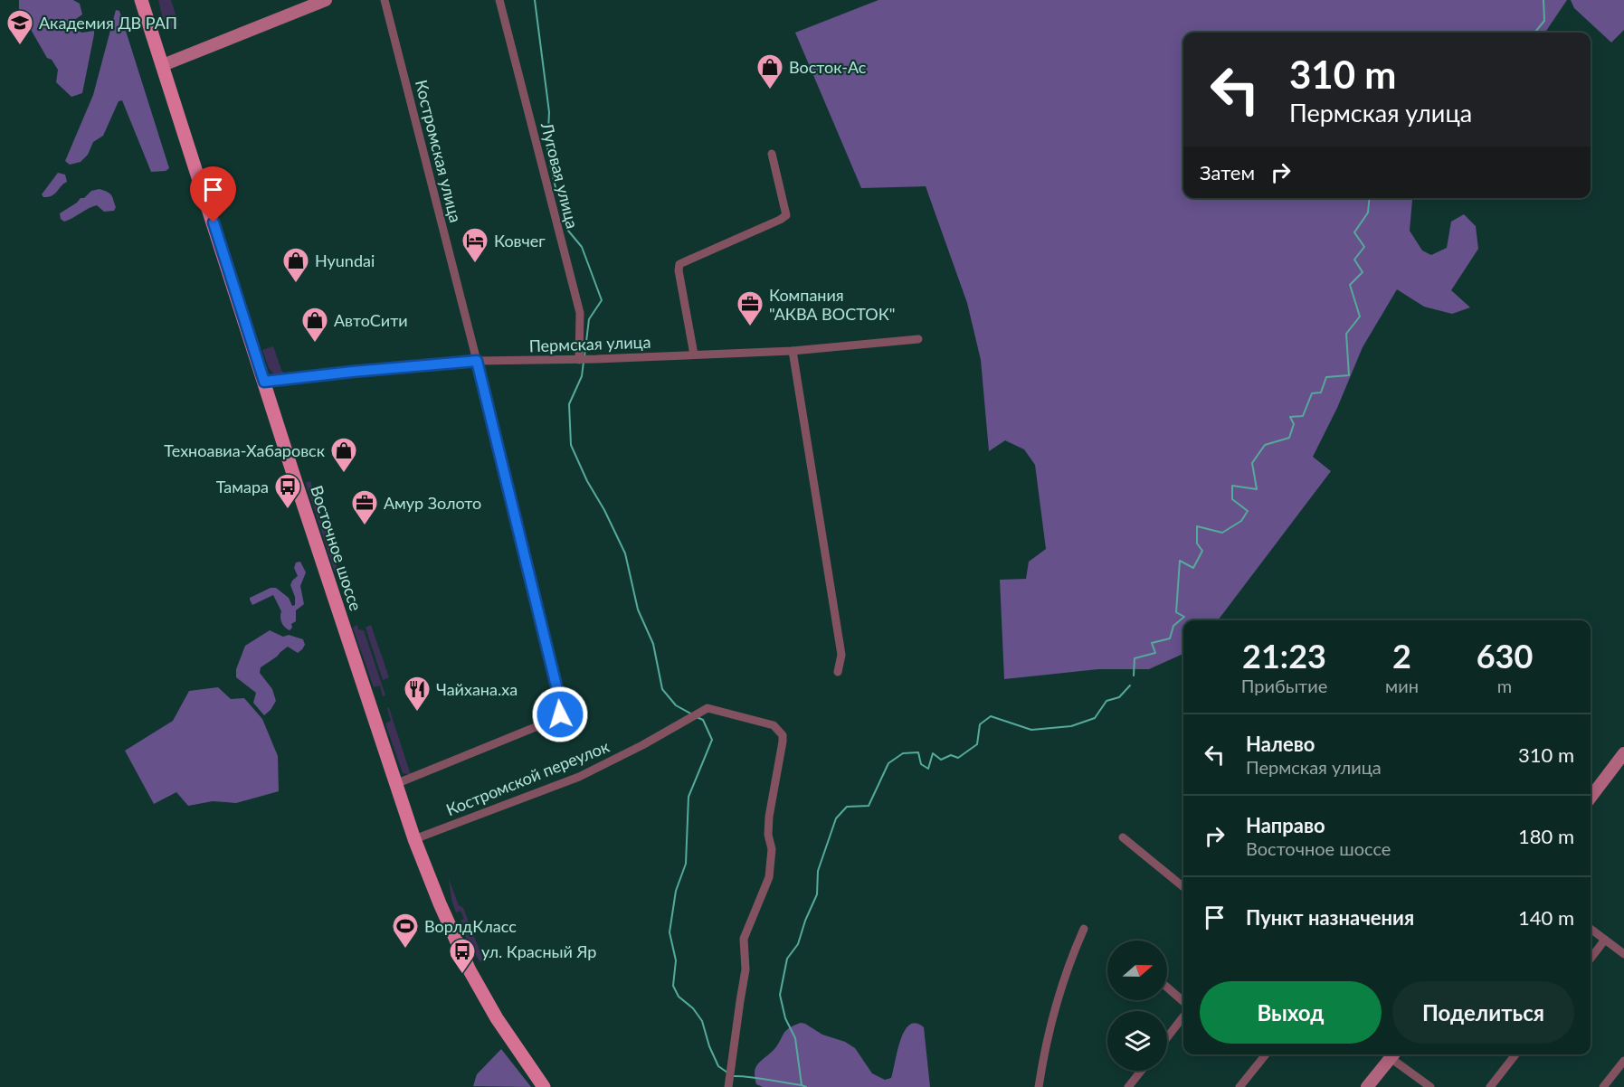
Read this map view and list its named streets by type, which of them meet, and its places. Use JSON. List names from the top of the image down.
{
  "streets": {
    "main road": ["Восточное шоссе"],
    "street": [
      "Костромская улица",
      "Луговая улица",
      "Пермская улица",
      "Костромской переулок"
    ]
  },
  "crossings": [
    ["Костромская улица", "Пермская улица"],
    ["Костромская улица", "Восточное шоссе"],
    ["Луговая улица", "Пермская улица"],
    ["Пермская улица", "Восточное шоссе"],
    ["Восточное шоссе", "Костромской переулок"]
  ],
  "places": {
    "school or university": ["Академия ДВ РАП"],
    "shop": [
      "Восток-Ас",
      "Hyundai",
      "АвтоСити",
      "Техноавиа-Хабаровск"
    ],
    "hotel": ["Ковчег"],
    "office": ["Компания \"АКВА ВОСТОК\"", "Амур Золото"],
    "bus stop": ["Тамара", "ул. Красный Яр"],
    "restaurant": ["Чайхана.ха"],
    "sports": ["ВорлдКласс"]
  },
  "north": "right",
  "page": {
    "turn": ["310 m", "Пермская улица"],
    "then": "Затем",
    "eta": [
      "21:23",
      "Прибытие",
      "2",
      "мин",
      "630",
      "m"
    ],
    "list": [
      {
        "name": "Налево",
        "note": "Пермская улица",
        "value": "310 m"
      },
      {
        "name": "Направо",
        "note": "Восточное шоссе",
        "value": "180 m"
      },
      {
        "name": "Пункт назначения",
        "value": "140 m"
      }
    ],
    "buttons": ["Выход", "Поделиться"]
  }
}
